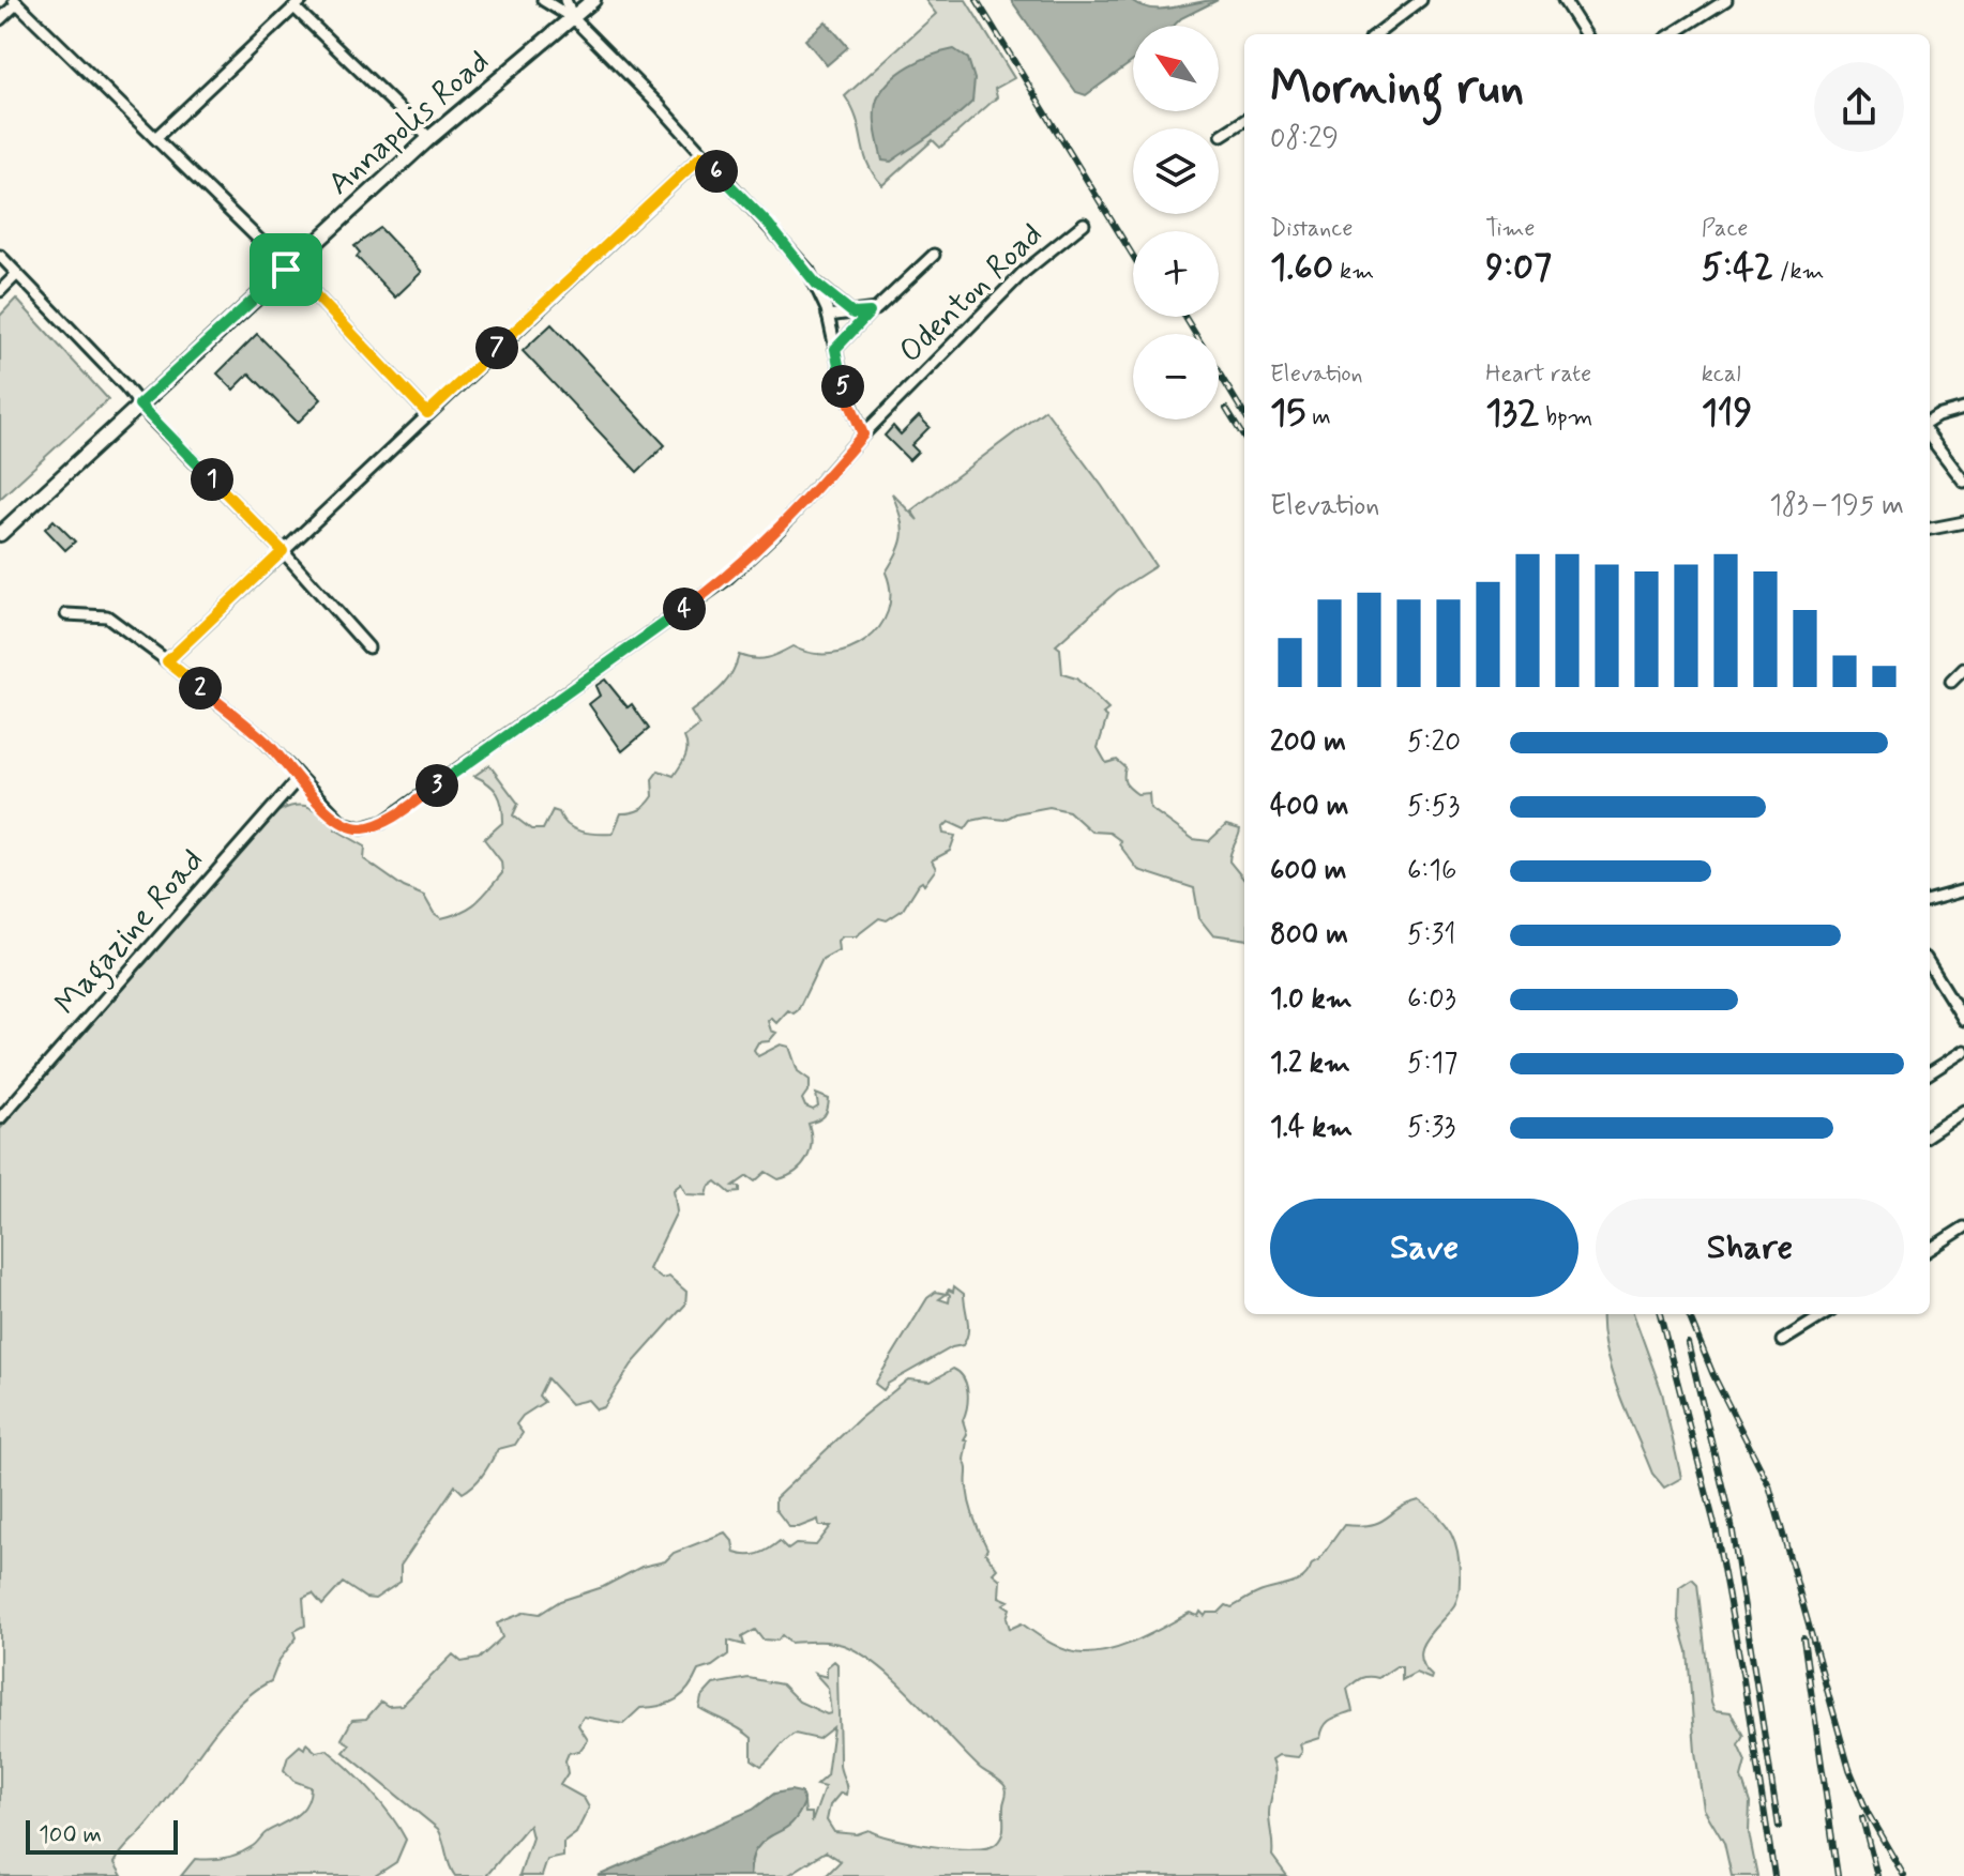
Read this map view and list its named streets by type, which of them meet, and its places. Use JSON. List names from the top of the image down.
{
  "streets": {
    "main road": ["Annapolis Road"],
    "street": ["Odenton Road", "Magazine Road"]
  },
  "crossings": [
    ["Odenton Road", "Magazine Road"]
  ],
  "scale_bar": "100 m",
  "north": "top left",
  "page": {
    "map_buttons": ["+", "−"],
    "heading": ["Morning run", "08:29"],
    "pins": [
      "6",
      "7",
      "5",
      "1",
      "4",
      "2",
      "3"
    ],
    "stats": [
      ["Distance", "1.60 km"],
      ["Time", "9:07"],
      ["Pace", "5:42 /km"],
      ["Elevation", "15 m"],
      ["Heart rate", "132 bpm"],
      ["kcal", "119"]
    ],
    "chart": ["Elevation", "183–195 m"],
    "list": [
      {
        "name": "200 m",
        "note": "5:20"
      },
      {
        "name": "400 m",
        "note": "5:53"
      },
      {
        "name": "600 m",
        "note": "6:16"
      },
      {
        "name": "800 m",
        "note": "5:31"
      },
      {
        "name": "1.0 km",
        "note": "6:03"
      },
      {
        "name": "1.2 km",
        "note": "5:17"
      },
      {
        "name": "1.4 km",
        "note": "5:33"
      }
    ],
    "buttons": ["Save", "Share"],
    "scale": "100 m"
  }
}
